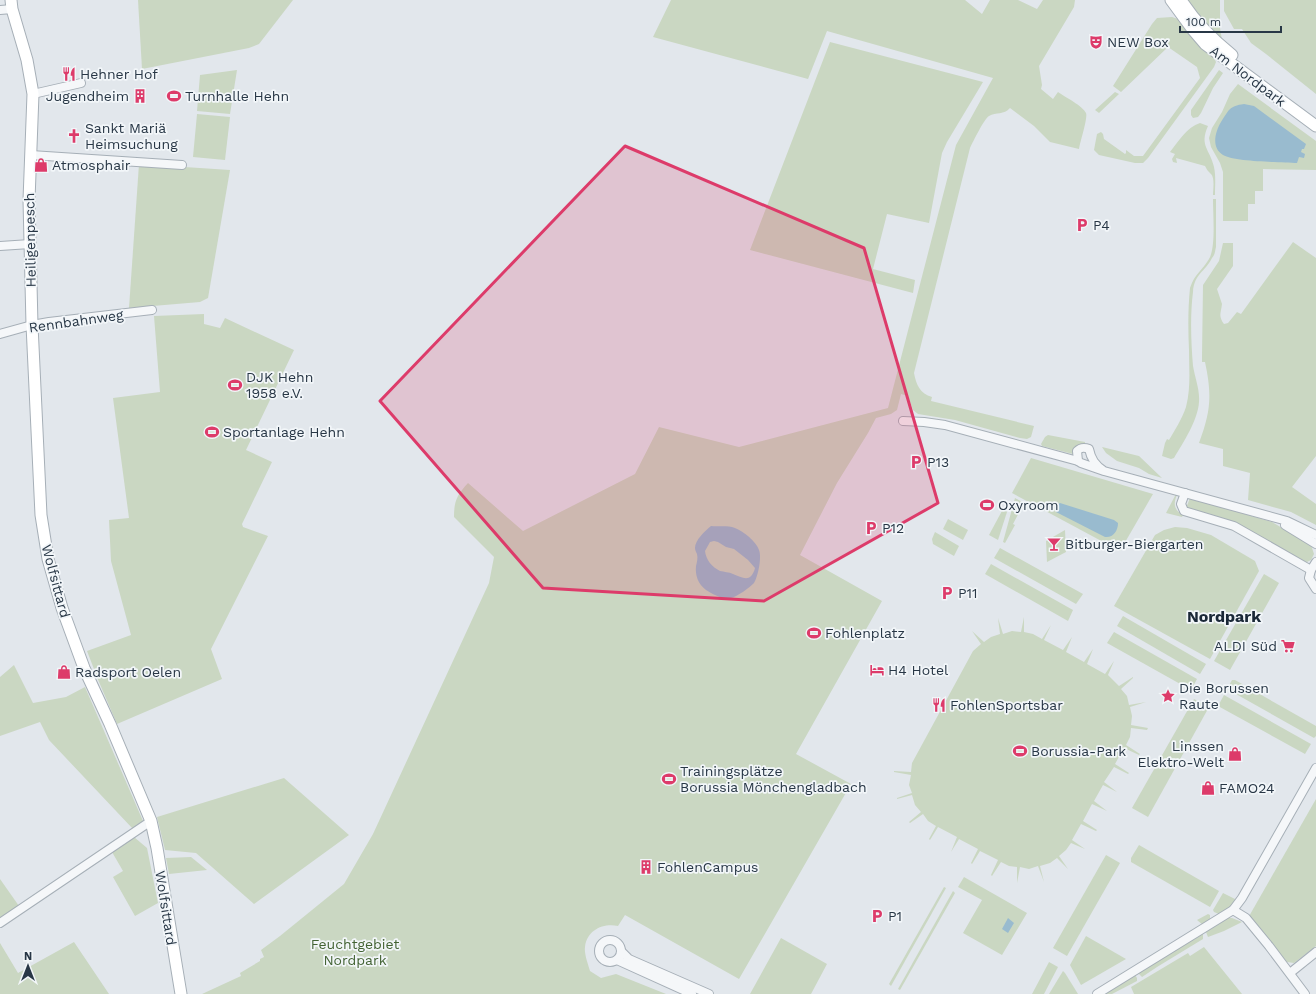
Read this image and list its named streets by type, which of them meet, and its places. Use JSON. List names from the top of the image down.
{
  "streets": {
    "street": [
      "Am Nordpark",
      "Heiligenpesch",
      "Rennbahnweg",
      "Wolfsittard"
    ]
  },
  "crossings": [
    ["Heiligenpesch", "Rennbahnweg"],
    ["Heiligenpesch", "Wolfsittard"],
    ["Rennbahnweg", "Wolfsittard"]
  ],
  "districts": ["Nordpark"],
  "parks": ["Feuchtgebiet Nordpark"],
  "places": {
    "theatre": ["NEW Box"],
    "restaurant": ["Hehner Hof", "FohlenSportsbar"],
    "building": ["Jugendheim", "FohlenCampus"],
    "sports": [
      "Turnhalle Hehn",
      "DJK Hehn 1958 e.V.",
      "Sportanlage Hehn",
      "Oxyroom",
      "Fohlenplatz",
      "Borussia-Park",
      "Trainingsplätze Borussia Mönchengladbach"
    ],
    "church": ["Sankt Mariä Heimsuchung"],
    "shop": [
      "Atmosphair",
      "Radsport Oelen",
      "Linssen Elektro-Welt",
      "FAMO24"
    ],
    "parking": [
      "P4",
      "P13",
      "P12",
      "P11",
      "P1"
    ],
    "bar": ["Bitburger-Biergarten"],
    "supermarket": ["ALDI Süd"],
    "hotel": ["H4 Hotel"],
    "place": ["Die Borussen Raute"]
  },
  "scale_bar": "100 m",
  "north": "top"
}
